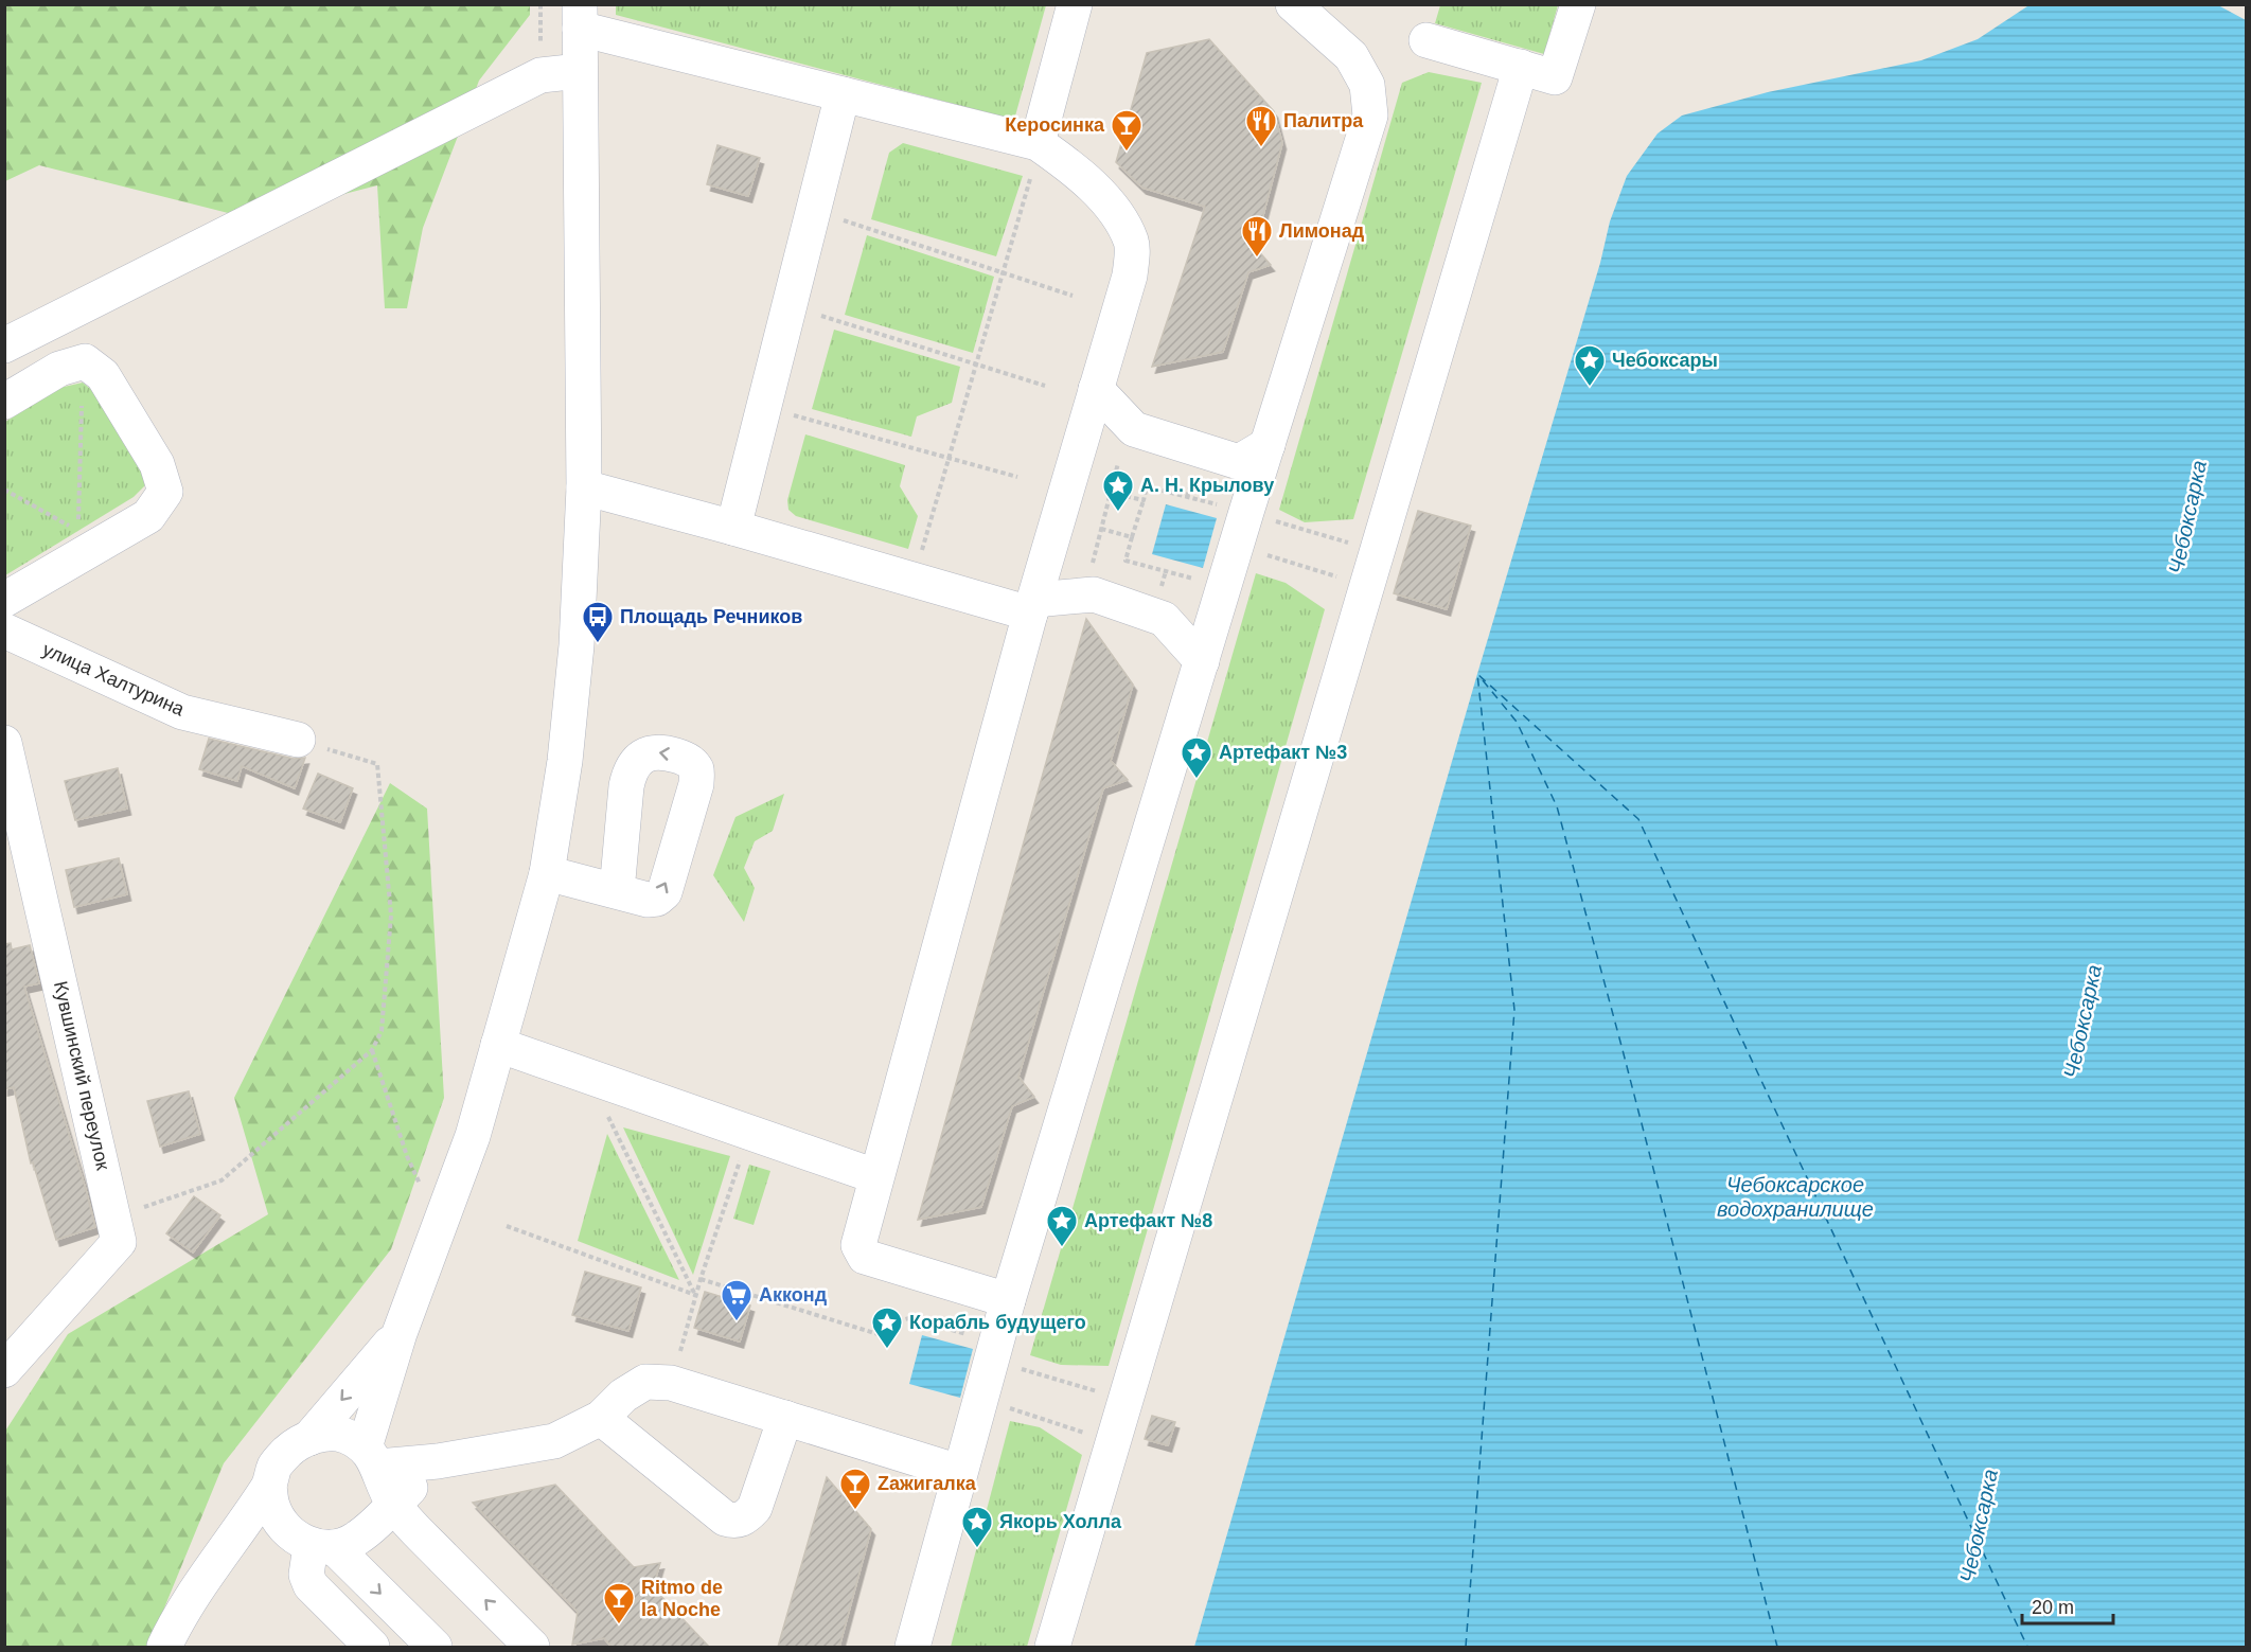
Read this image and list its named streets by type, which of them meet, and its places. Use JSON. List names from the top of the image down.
{
  "streets": {
    "street": ["улица Халтурина", "Кувшинский переулок"]
  },
  "water": ["Чебоксарка", "Чебоксарское водохранилище"],
  "places": {
    "restaurant": ["Палитра", "Лимонад"],
    "bar": ["Керосинка", "Zажигалка", "Ritmo de la Noche"],
    "place": [
      "Чебоксары",
      "А. Н. Крылову",
      "Артефакт №3",
      "Артефакт №8",
      "Корабль будущего",
      "Якорь Холла"
    ],
    "bus stop": ["Площадь Речников"],
    "supermarket": ["Акконд"]
  },
  "scale_bar": "20 m"
}
